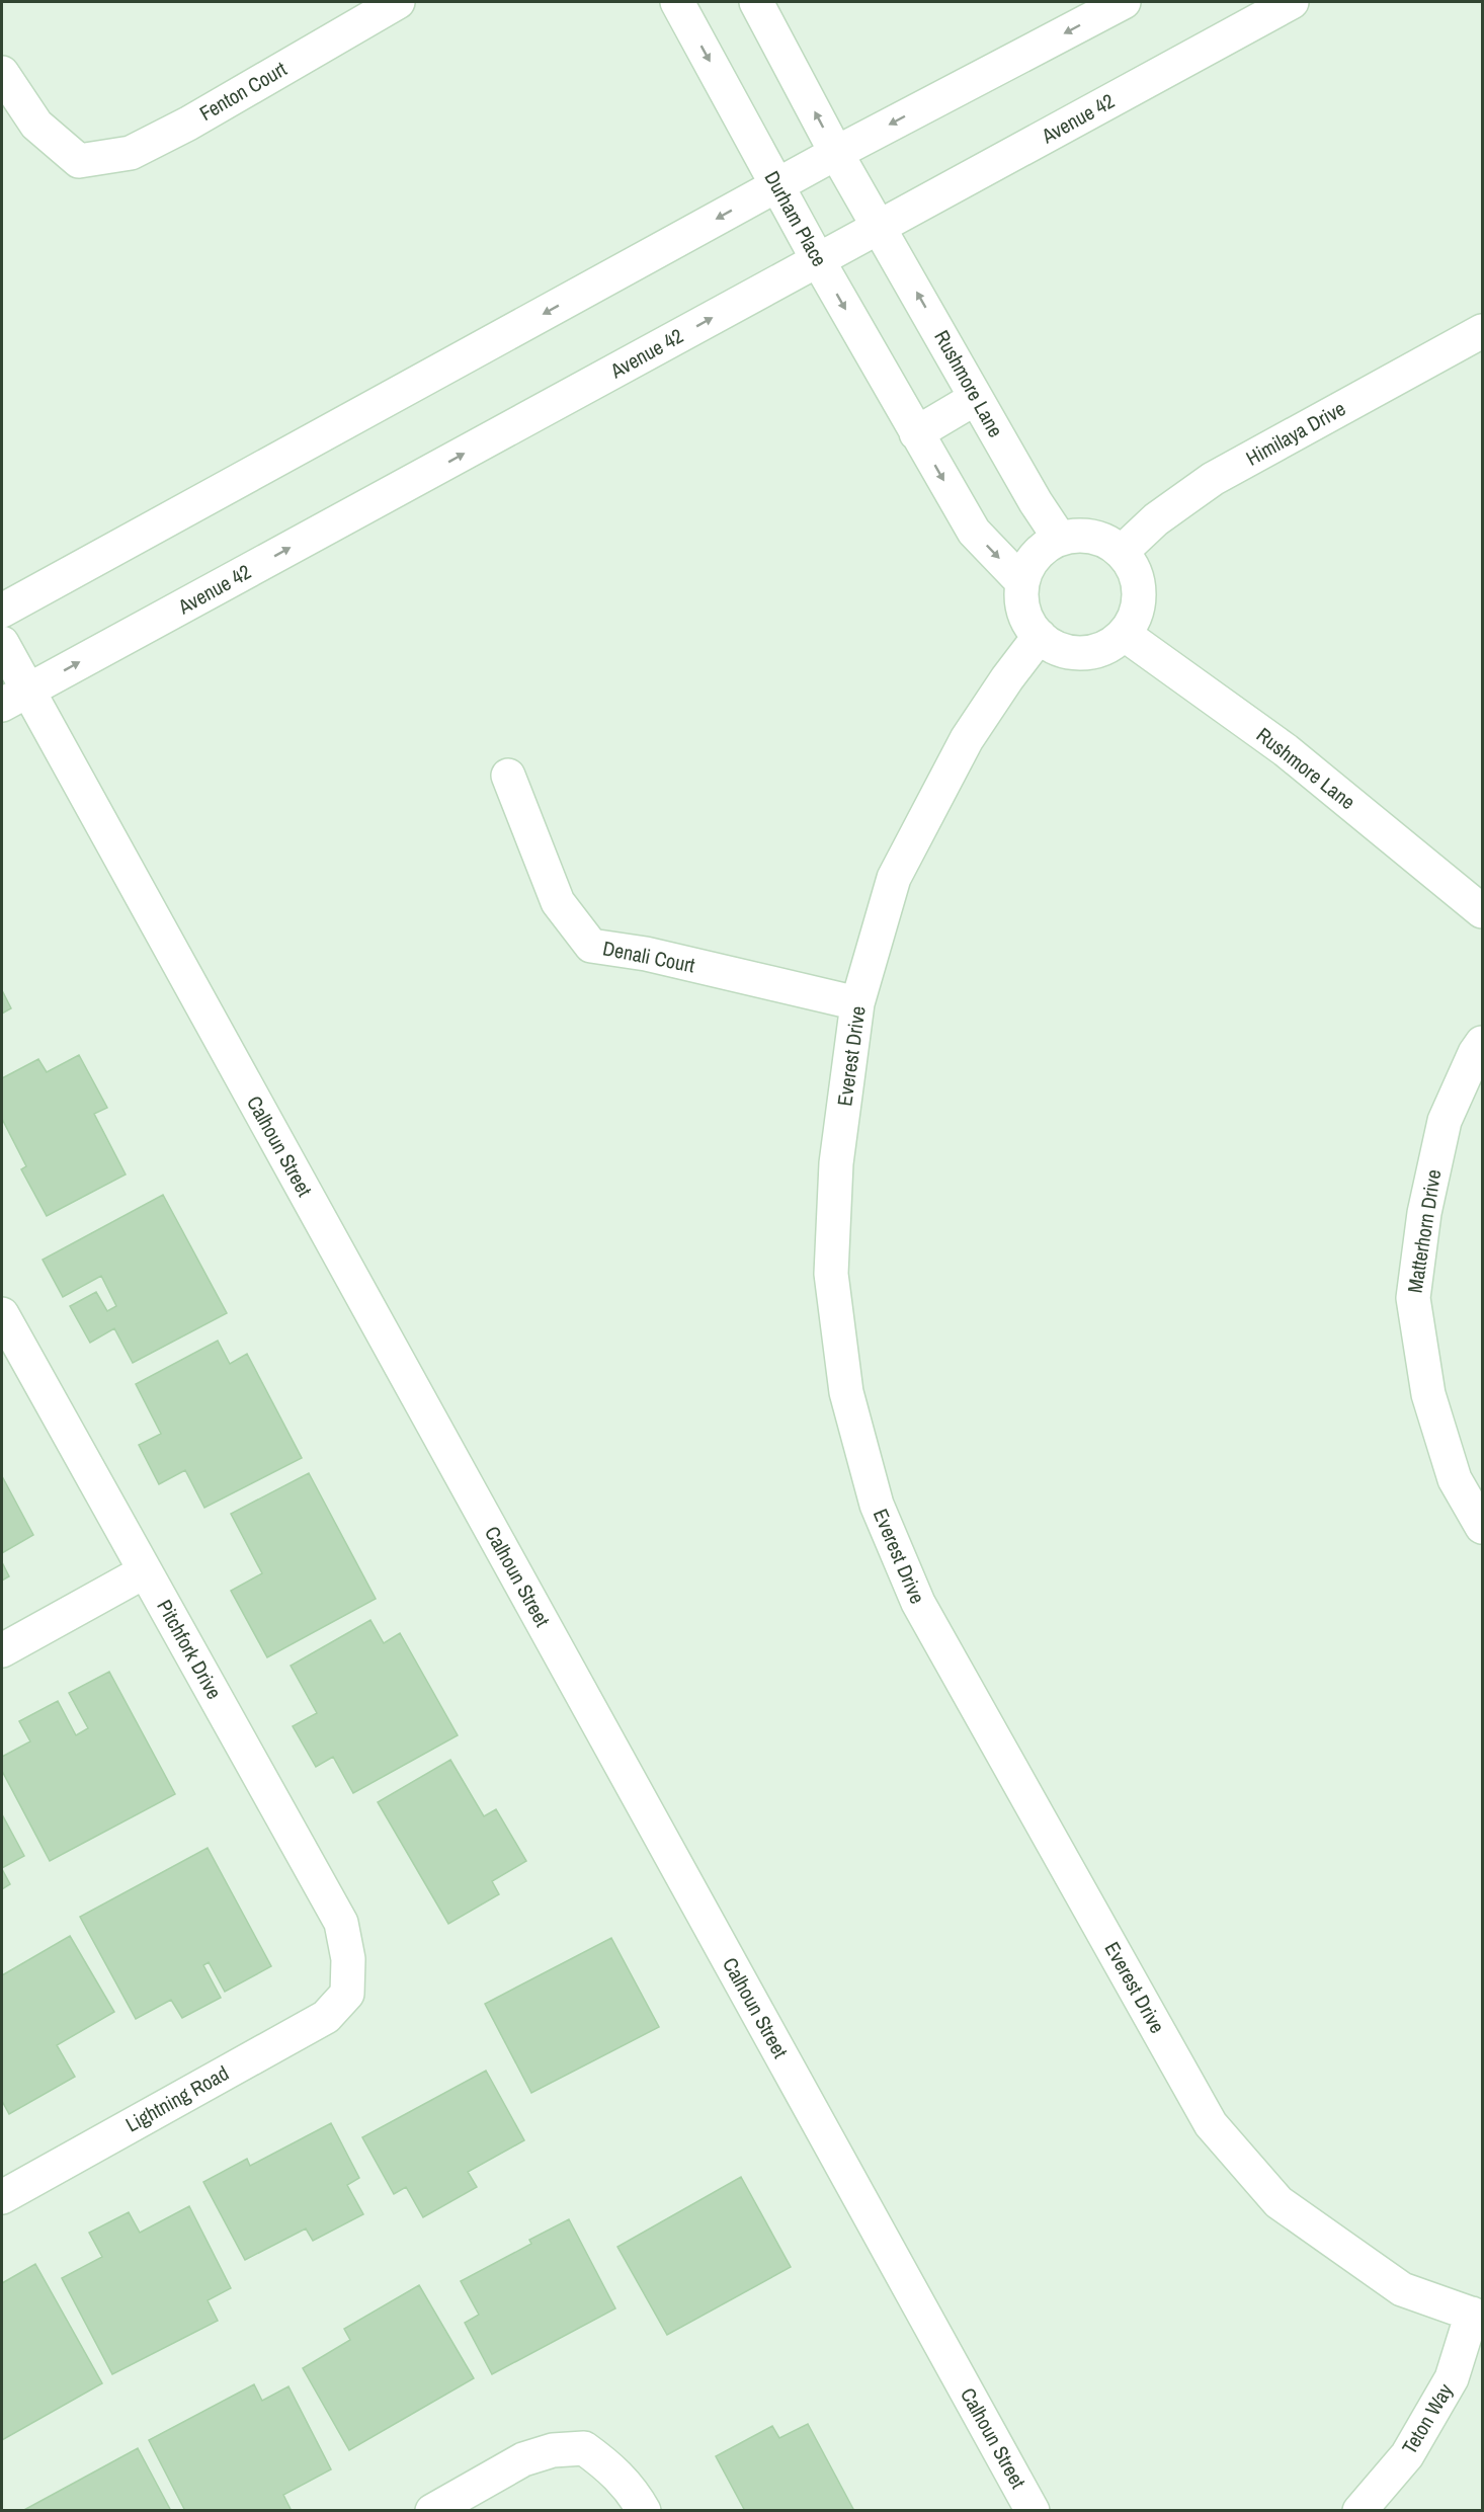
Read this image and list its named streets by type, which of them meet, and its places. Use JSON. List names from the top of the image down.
{
  "streets": {
    "street": [
      "Fenton Court",
      "Avenue 42",
      "Durham Place",
      "Rushmore Lane",
      "Himilaya Drive",
      "Denali Court",
      "Everest Drive",
      "Calhoun Street",
      "Matterhorn Drive",
      "Pitchfork Drive",
      "Lightning Road",
      "Teton Way"
    ]
  },
  "crossings": [
    ["Avenue 42", "Durham Place"],
    ["Avenue 42", "Rushmore Lane"],
    ["Avenue 42", "Calhoun Street"],
    ["Durham Place", "Rushmore Lane"],
    ["Durham Place", "Himilaya Drive"],
    ["Durham Place", "Everest Drive"],
    ["Rushmore Lane", "Himilaya Drive"],
    ["Rushmore Lane", "Everest Drive"],
    ["Himilaya Drive", "Everest Drive"],
    ["Denali Court", "Everest Drive"],
    ["Everest Drive", "Teton Way"],
    ["Pitchfork Drive", "Lightning Road"]
  ],
  "one_way": ["Durham Place"]
}
